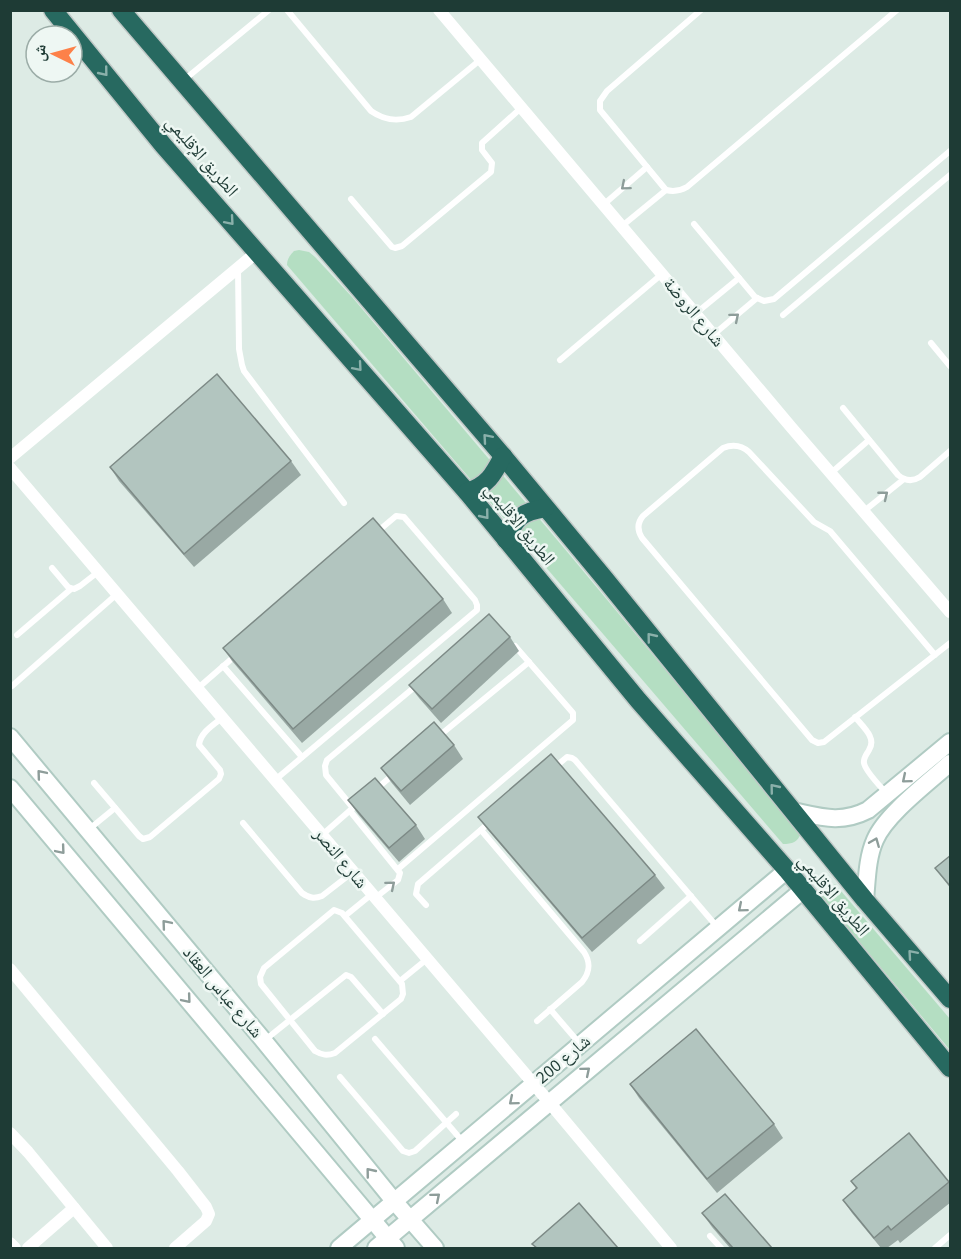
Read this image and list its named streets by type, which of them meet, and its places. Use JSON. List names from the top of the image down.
{
  "streets": {
    "highway": ["الطريق الإقليمي"],
    "street": [
      "شارع الروضة",
      "شارع النصر",
      "شارع عباس العقاد",
      "شارع 200"
    ]
  },
  "crossings": [
    ["الطريق الإقليمي", "شارع 200"],
    ["شارع النصر", "شارع 200"],
    ["شارع عباس العقاد", "شارع 200"]
  ],
  "north": "left"
}
